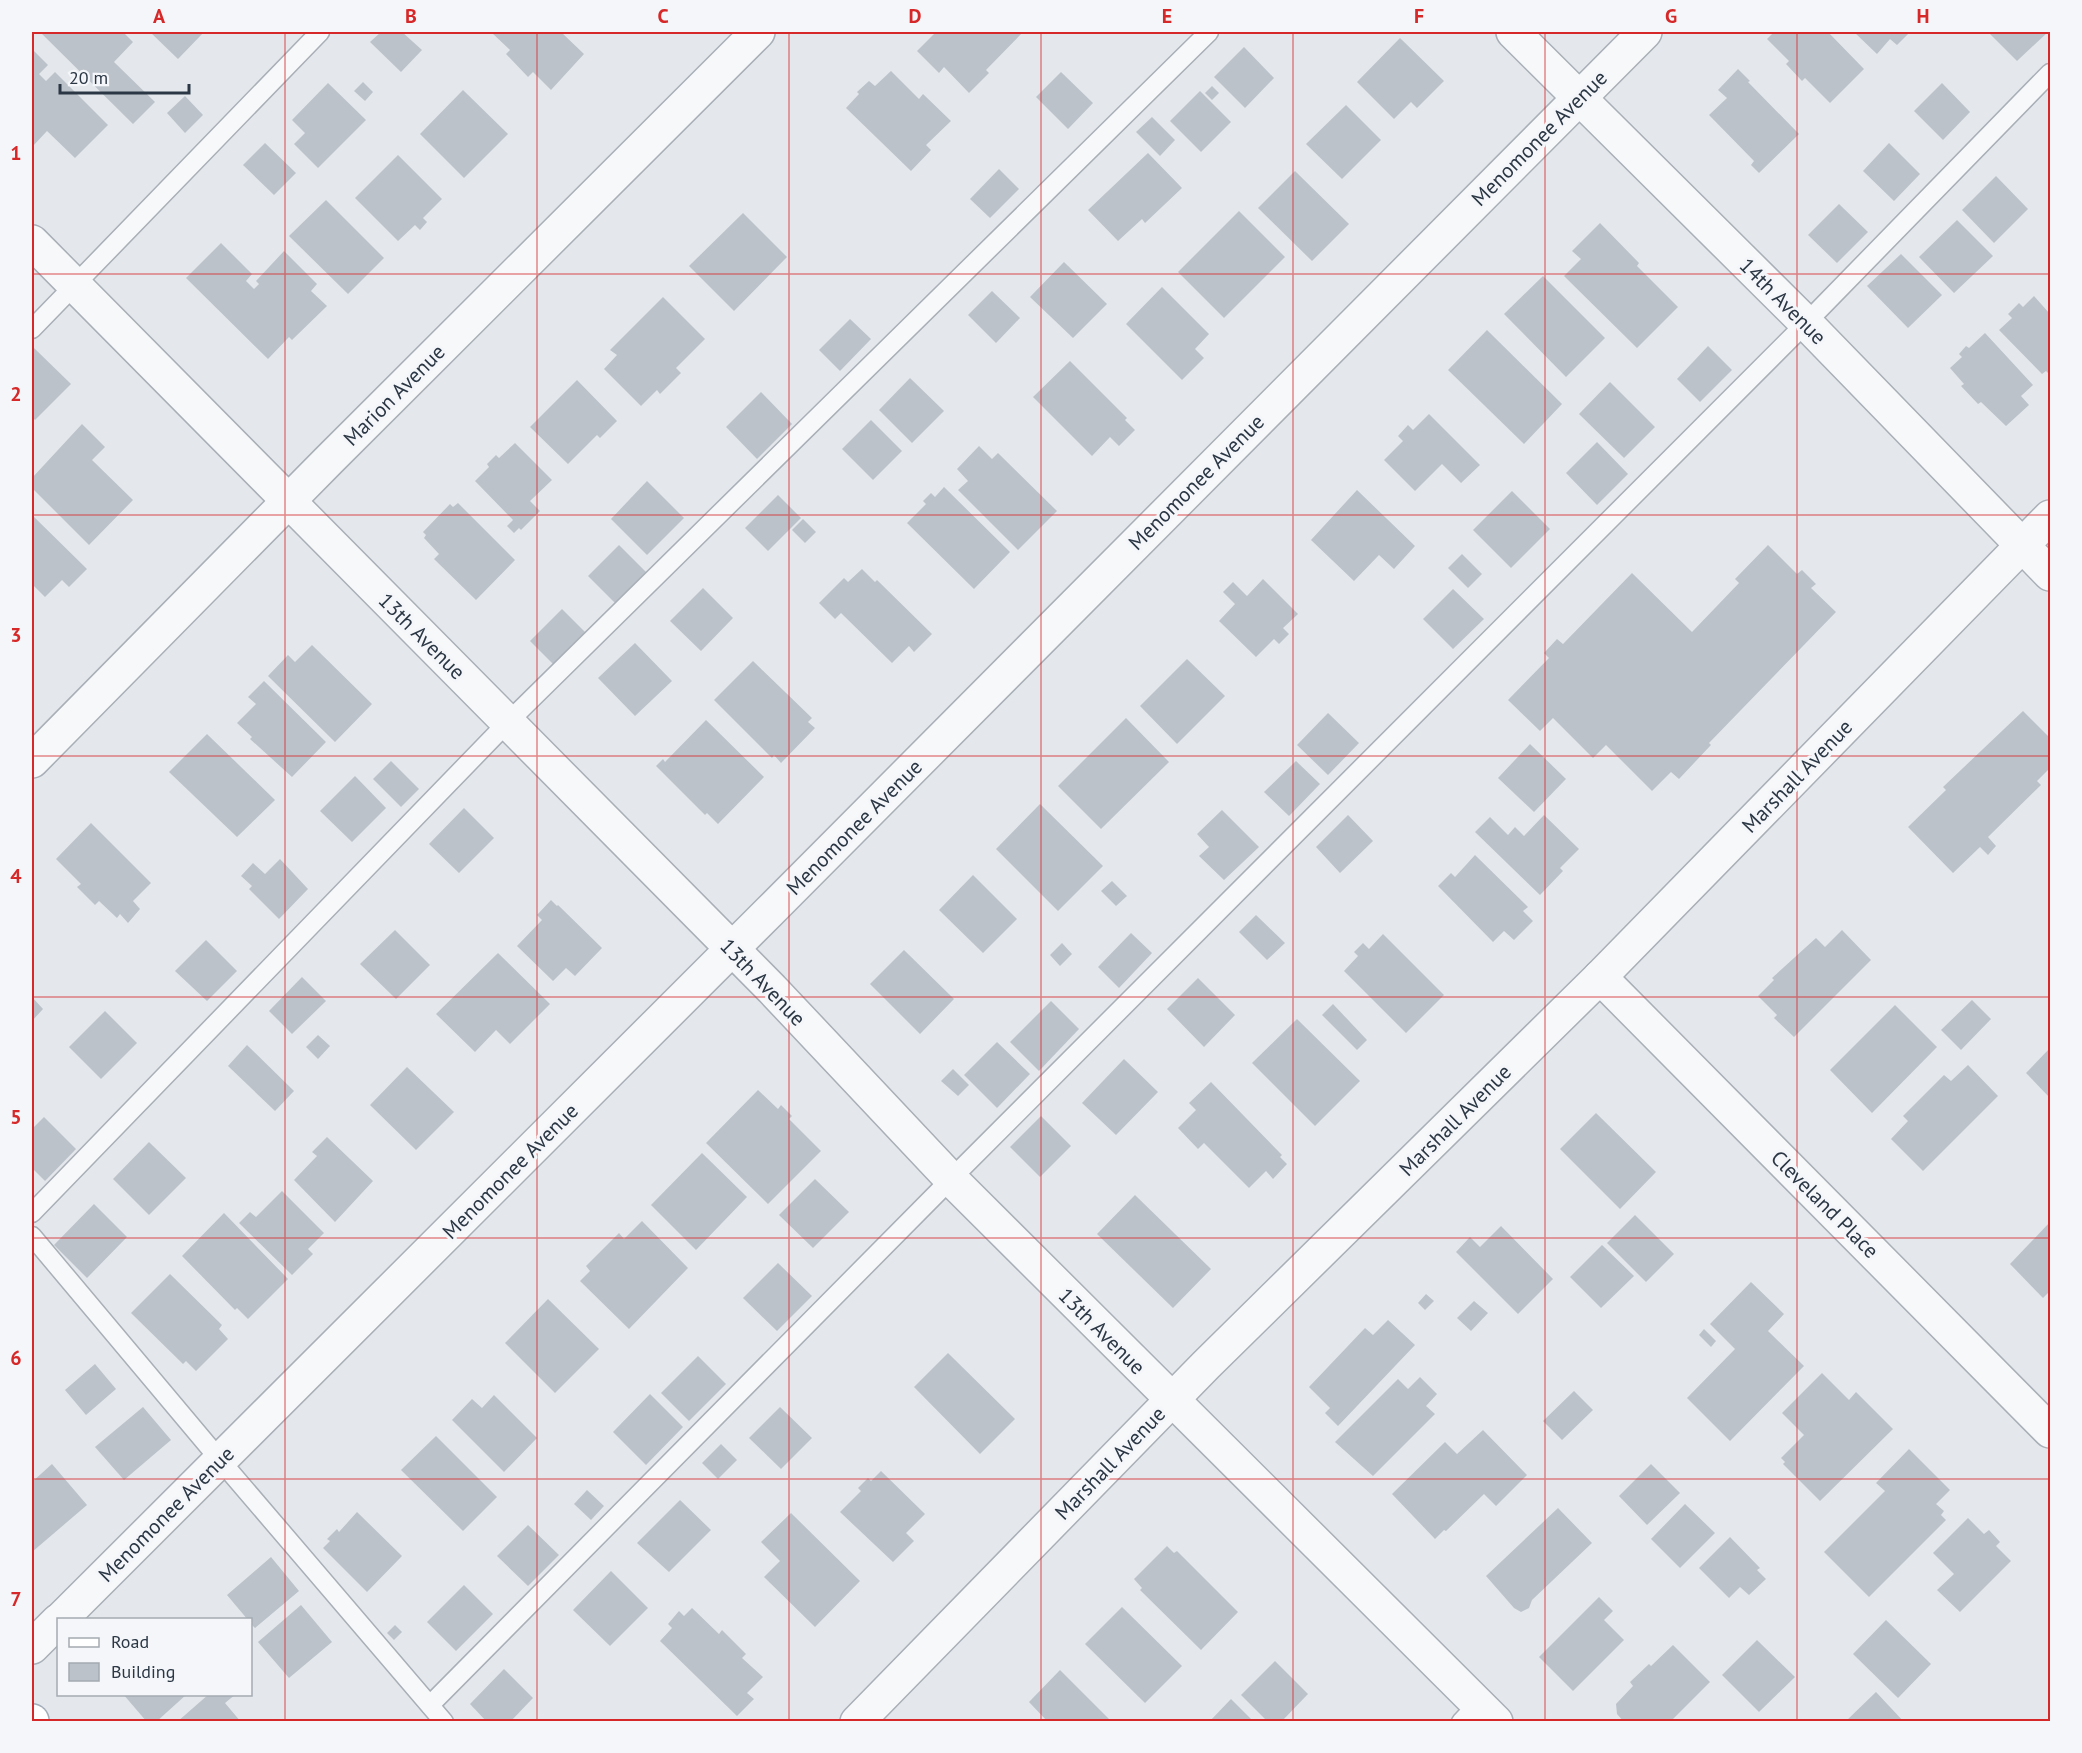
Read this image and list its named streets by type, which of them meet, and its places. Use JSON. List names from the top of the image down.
{
  "streets": {
    "street": [
      "Menomonee Avenue",
      "14th Avenue",
      "Marion Avenue",
      "13th Avenue",
      "Marshall Avenue",
      "Cleveland Place"
    ]
  },
  "crossings": [
    ["Menomonee Avenue", "14th Avenue"],
    ["Menomonee Avenue", "13th Avenue"],
    ["14th Avenue", "Marshall Avenue"],
    ["Marion Avenue", "13th Avenue"],
    ["13th Avenue", "Marshall Avenue"],
    ["Marshall Avenue", "Cleveland Place"]
  ],
  "legend": ["Road", "Building"],
  "scale_bar": "20 m",
  "grid": {
    "columns": [
      "A",
      "B",
      "C",
      "D",
      "E",
      "F",
      "G",
      "H"
    ],
    "rows": [
      "1",
      "2",
      "3",
      "4",
      "5",
      "6",
      "7"
    ]
  }
}
